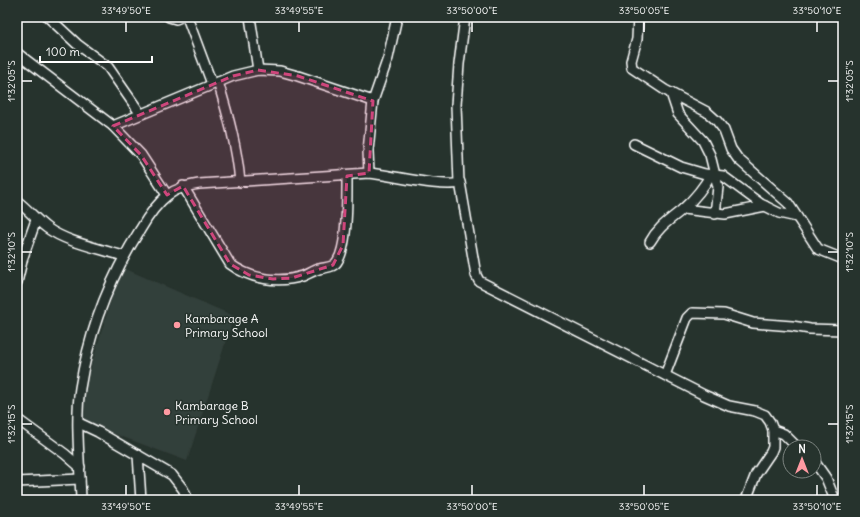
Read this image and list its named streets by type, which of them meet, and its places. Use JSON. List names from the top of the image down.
{
  "places": ["Kambarage A Primary School", "Kambarage B Primary School"],
  "scale_bar": "100 m",
  "north": "top",
  "coordinates": [
    "33°49'50\"E",
    "33°49'55\"E",
    "33°50'00\"E",
    "33°50'05\"E",
    "33°50'10\"E",
    "1°32'05\"S",
    "1°32'10\"S",
    "1°32'15\"S"
  ]
}
